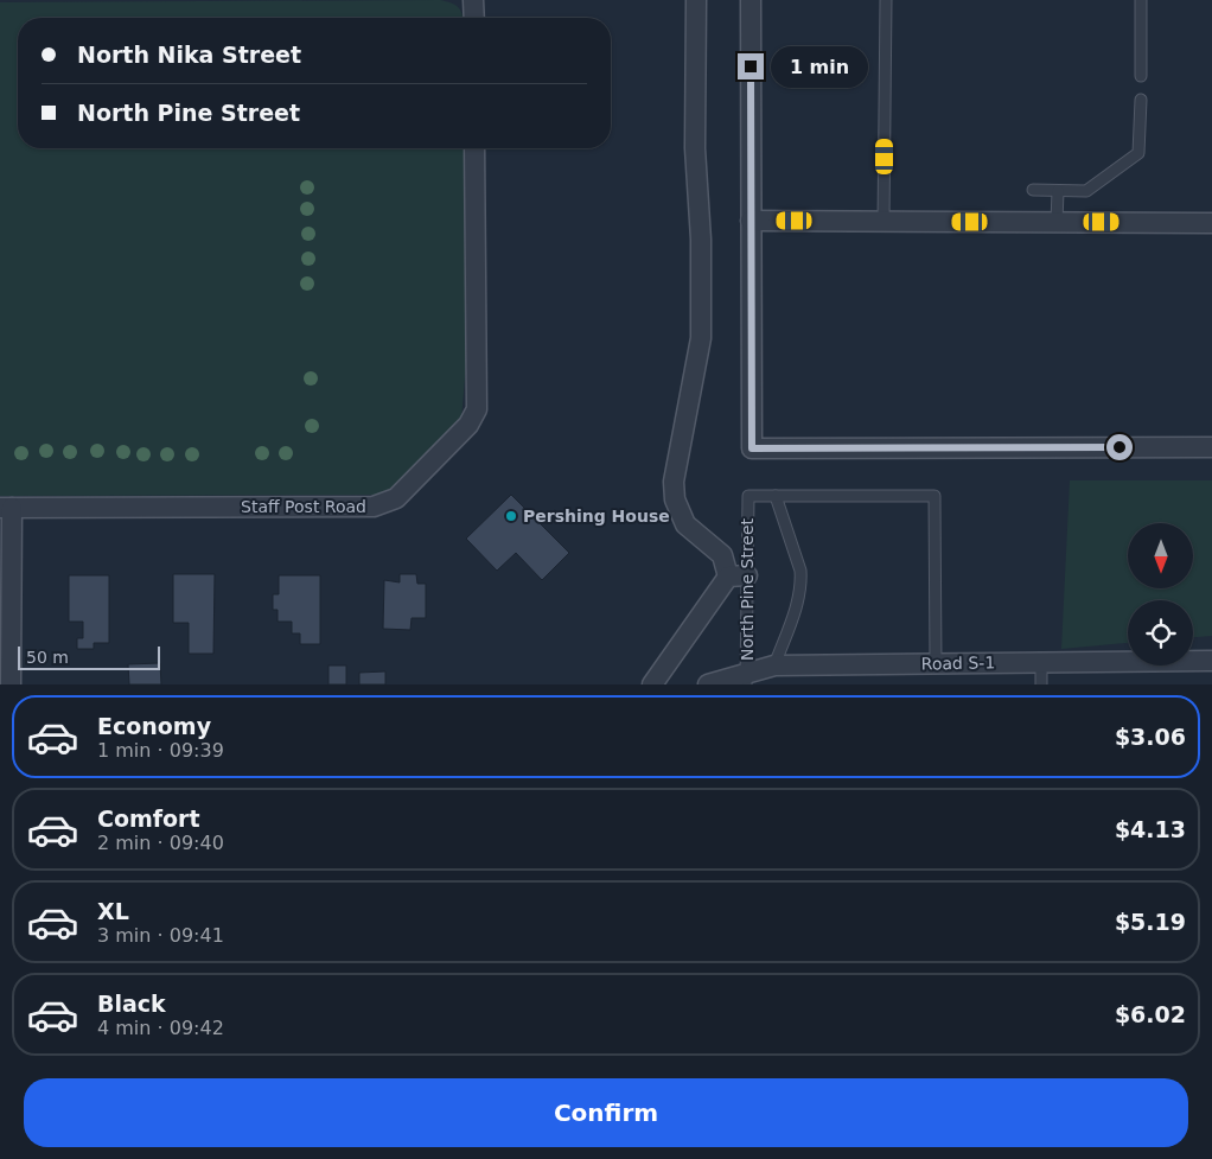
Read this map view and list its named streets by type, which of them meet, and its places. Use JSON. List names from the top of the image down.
{
  "streets": {
    "street": ["Staff Post Road", "Road S-1"],
    "lane": ["North Pine Street"]
  },
  "crossings": [
    ["North Pine Street", "Road S-1"]
  ],
  "places": ["Pershing House"],
  "scale_bar": "50 m",
  "north": "bottom",
  "page": {
    "banner": ["North Nika Street", "North Pine Street"],
    "bubble": "1 min",
    "scale": "50 m",
    "list": [
      {
        "name": "Economy",
        "note": "1 min · 09:39",
        "value": "$3.06"
      },
      {
        "name": "Comfort",
        "note": "2 min · 09:40",
        "value": "$4.13"
      },
      {
        "name": "XL",
        "note": "3 min · 09:41",
        "value": "$5.19"
      },
      {
        "name": "Black",
        "note": "4 min · 09:42",
        "value": "$6.02"
      }
    ],
    "buttons": "Confirm"
  }
}
